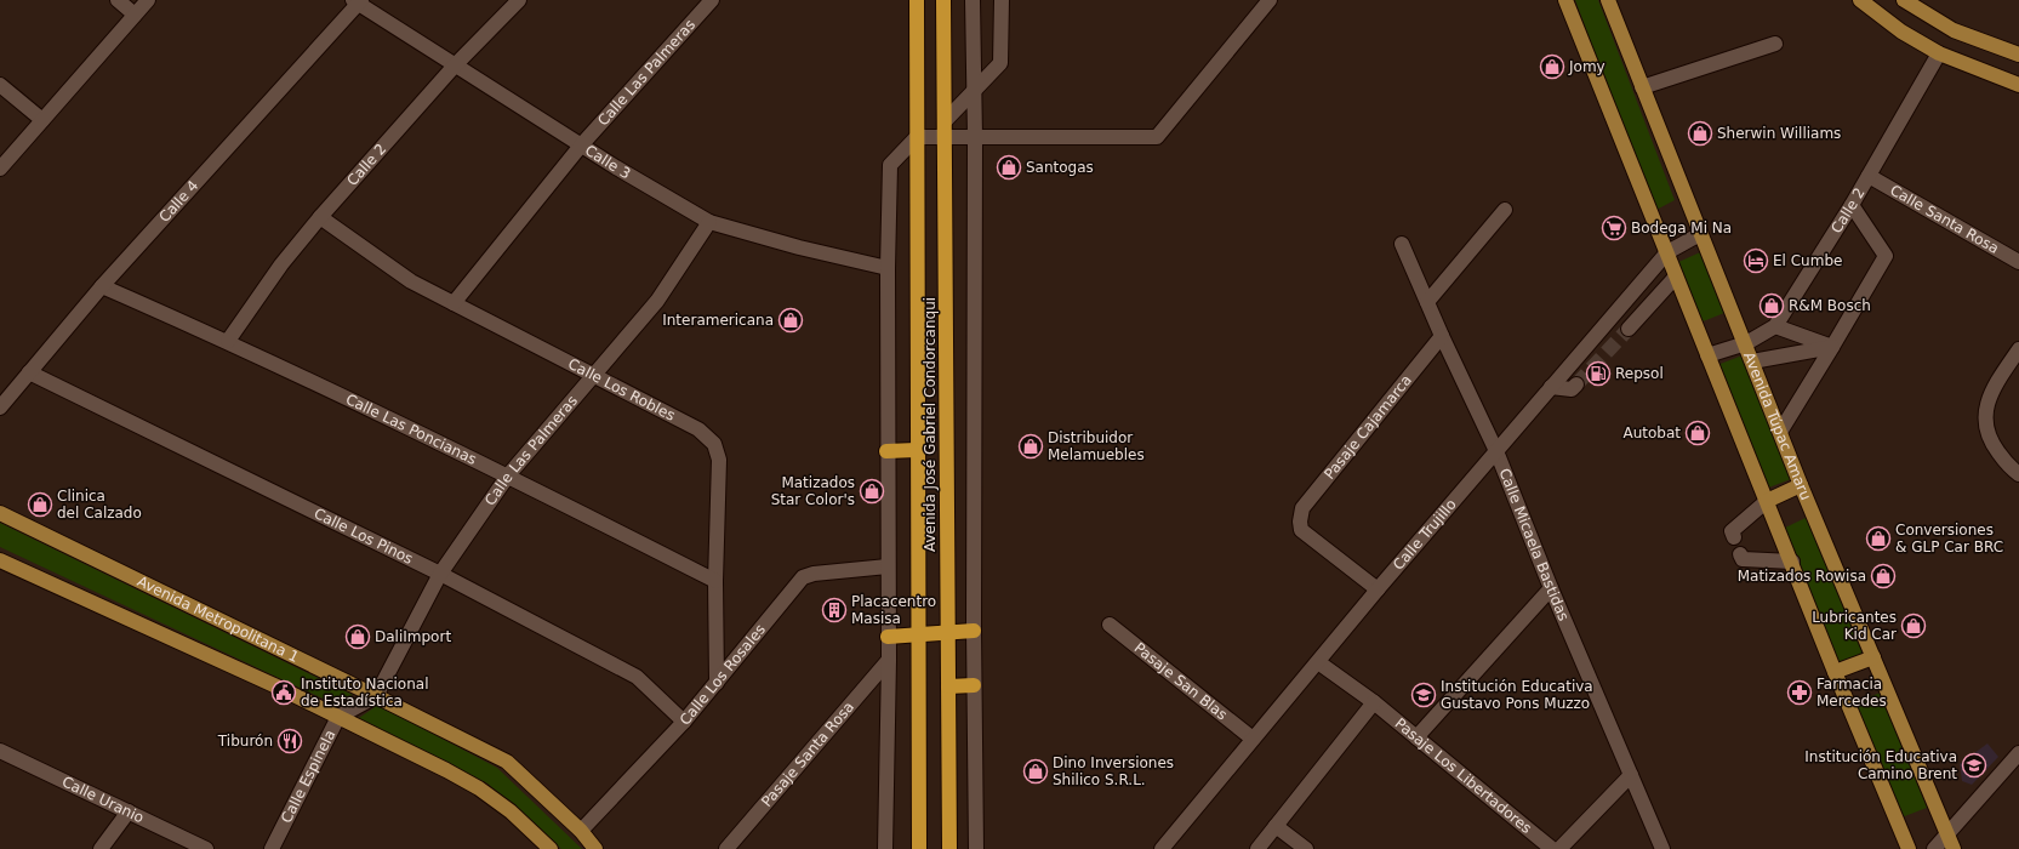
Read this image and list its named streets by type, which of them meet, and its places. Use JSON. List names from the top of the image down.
{
  "streets": {
    "highway": ["Avenida José Gabriel Condorcanqui"],
    "main road": ["Avenida Túpac Amaru", "Avenida Metropolitana 1"],
    "street": [
      "Calle Las Palmeras",
      "Calle 3",
      "Calle 2",
      "Calle 4",
      "Calle Santa Rosa",
      "Calle Los Robles",
      "Pasaje Cajamarca",
      "Calle Las Poncianas",
      "Calle Trujillo",
      "Calle Los Pinos",
      "Calle Micaela Bastidas",
      "Calle Los Rosales",
      "Pasaje San Blas",
      "Pasaje Santa Rosa",
      "Pasaje Los Libertadores",
      "Calle Espinela",
      "Calle Uranio"
    ]
  },
  "crossings": [
    ["Calle Las Palmeras", "Calle 3"],
    ["Calle Las Palmeras", "Calle Los Robles"],
    ["Calle Las Palmeras", "Calle Las Poncianas"],
    ["Calle Las Palmeras", "Calle Los Pinos"],
    ["Calle Las Palmeras", "Avenida Metropolitana 1"],
    ["Calle Las Palmeras", "Calle Espinela"],
    ["Calle 3", "Calle 2"],
    ["Calle 3", "Calle 4"],
    ["Calle 2", "Calle Santa Rosa"],
    ["Calle 2", "Calle Los Robles"],
    ["Calle 2", "Avenida Túpac Amaru"],
    ["Calle 2", "Calle Las Poncianas"],
    ["Calle 4", "Calle Las Poncianas"],
    ["Calle 4", "Calle Los Pinos"],
    ["Calle Los Robles", "Calle Las Poncianas"],
    ["Calle Los Robles", "Calle Los Rosales"],
    ["Avenida Túpac Amaru", "Calle Trujillo"],
    ["Pasaje Cajamarca", "Calle Trujillo"],
    ["Pasaje Cajamarca", "Calle Micaela Bastidas"],
    ["Calle Trujillo", "Calle Micaela Bastidas"],
    ["Calle Trujillo", "Pasaje San Blas"],
    ["Calle Trujillo", "Pasaje Los Libertadores"],
    ["Calle Los Pinos", "Calle Los Rosales"],
    ["Avenida Metropolitana 1", "Calle Los Rosales"],
    ["Avenida Metropolitana 1", "Calle Espinela"]
  ],
  "places": {
    "shop": [
      "Jomy",
      "Sherwin Williams",
      "Santogas",
      "R&M Bosch",
      "Interamericana",
      "Autobat",
      "Distribuidor Melamuebles",
      "Matizados Star Color's",
      "Clinica del Calzado",
      "Conversiones & GLP Car BRC",
      "Matizados Rowisa",
      "Lubricantes Kid Car",
      "DaliImport",
      "Dino Inversiones Shilico S.R.L."
    ],
    "supermarket": ["Bodega Mi Na"],
    "hotel": ["El Cumbe"],
    "fuel station": ["Repsol"],
    "building": ["Placacentro Masisa"],
    "public building": ["Instituto Nacional de Estadística"],
    "pharmacy": ["Farmacia Mercedes"],
    "school or university": ["Institución Educativa Gustavo Pons Muzzo", "Institución Educativa Camino Brent"],
    "restaurant": ["Tiburón"]
  }
}
